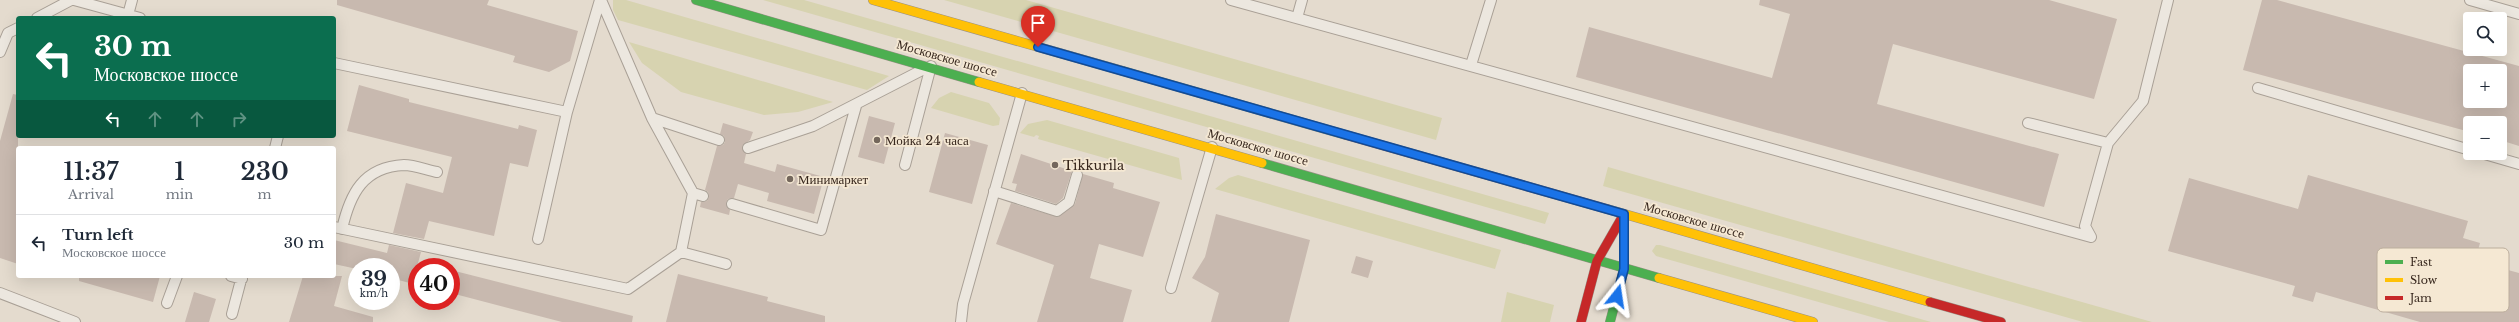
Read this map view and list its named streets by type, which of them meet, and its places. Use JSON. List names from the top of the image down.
{
  "streets": {
    "main road": ["Московское шоссе"]
  },
  "places": ["Мойка 24 часа", "Tikkurila", "Минимаркет"],
  "legend": ["Fast", "Slow", "Jam"],
  "page": {
    "map_buttons": ["+", "−"],
    "turn": ["30 m", "Московское шоссе"],
    "eta": [
      "11:37",
      "Arrival",
      "1",
      "min",
      "230",
      "m"
    ],
    "list": [
      {
        "name": "Turn left",
        "note": "Московское шоссе",
        "value": "30 m"
      }
    ],
    "speed": "39 km/h",
    "limit": "40"
  }
}
